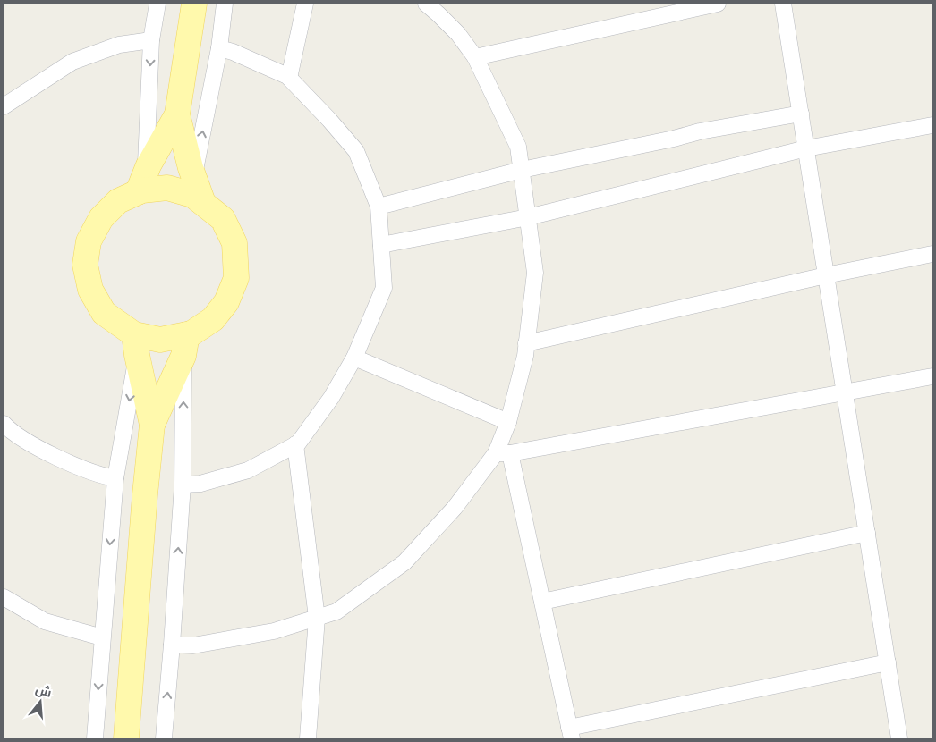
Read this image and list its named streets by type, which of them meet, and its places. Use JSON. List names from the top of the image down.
{
  "north": "top"
}
